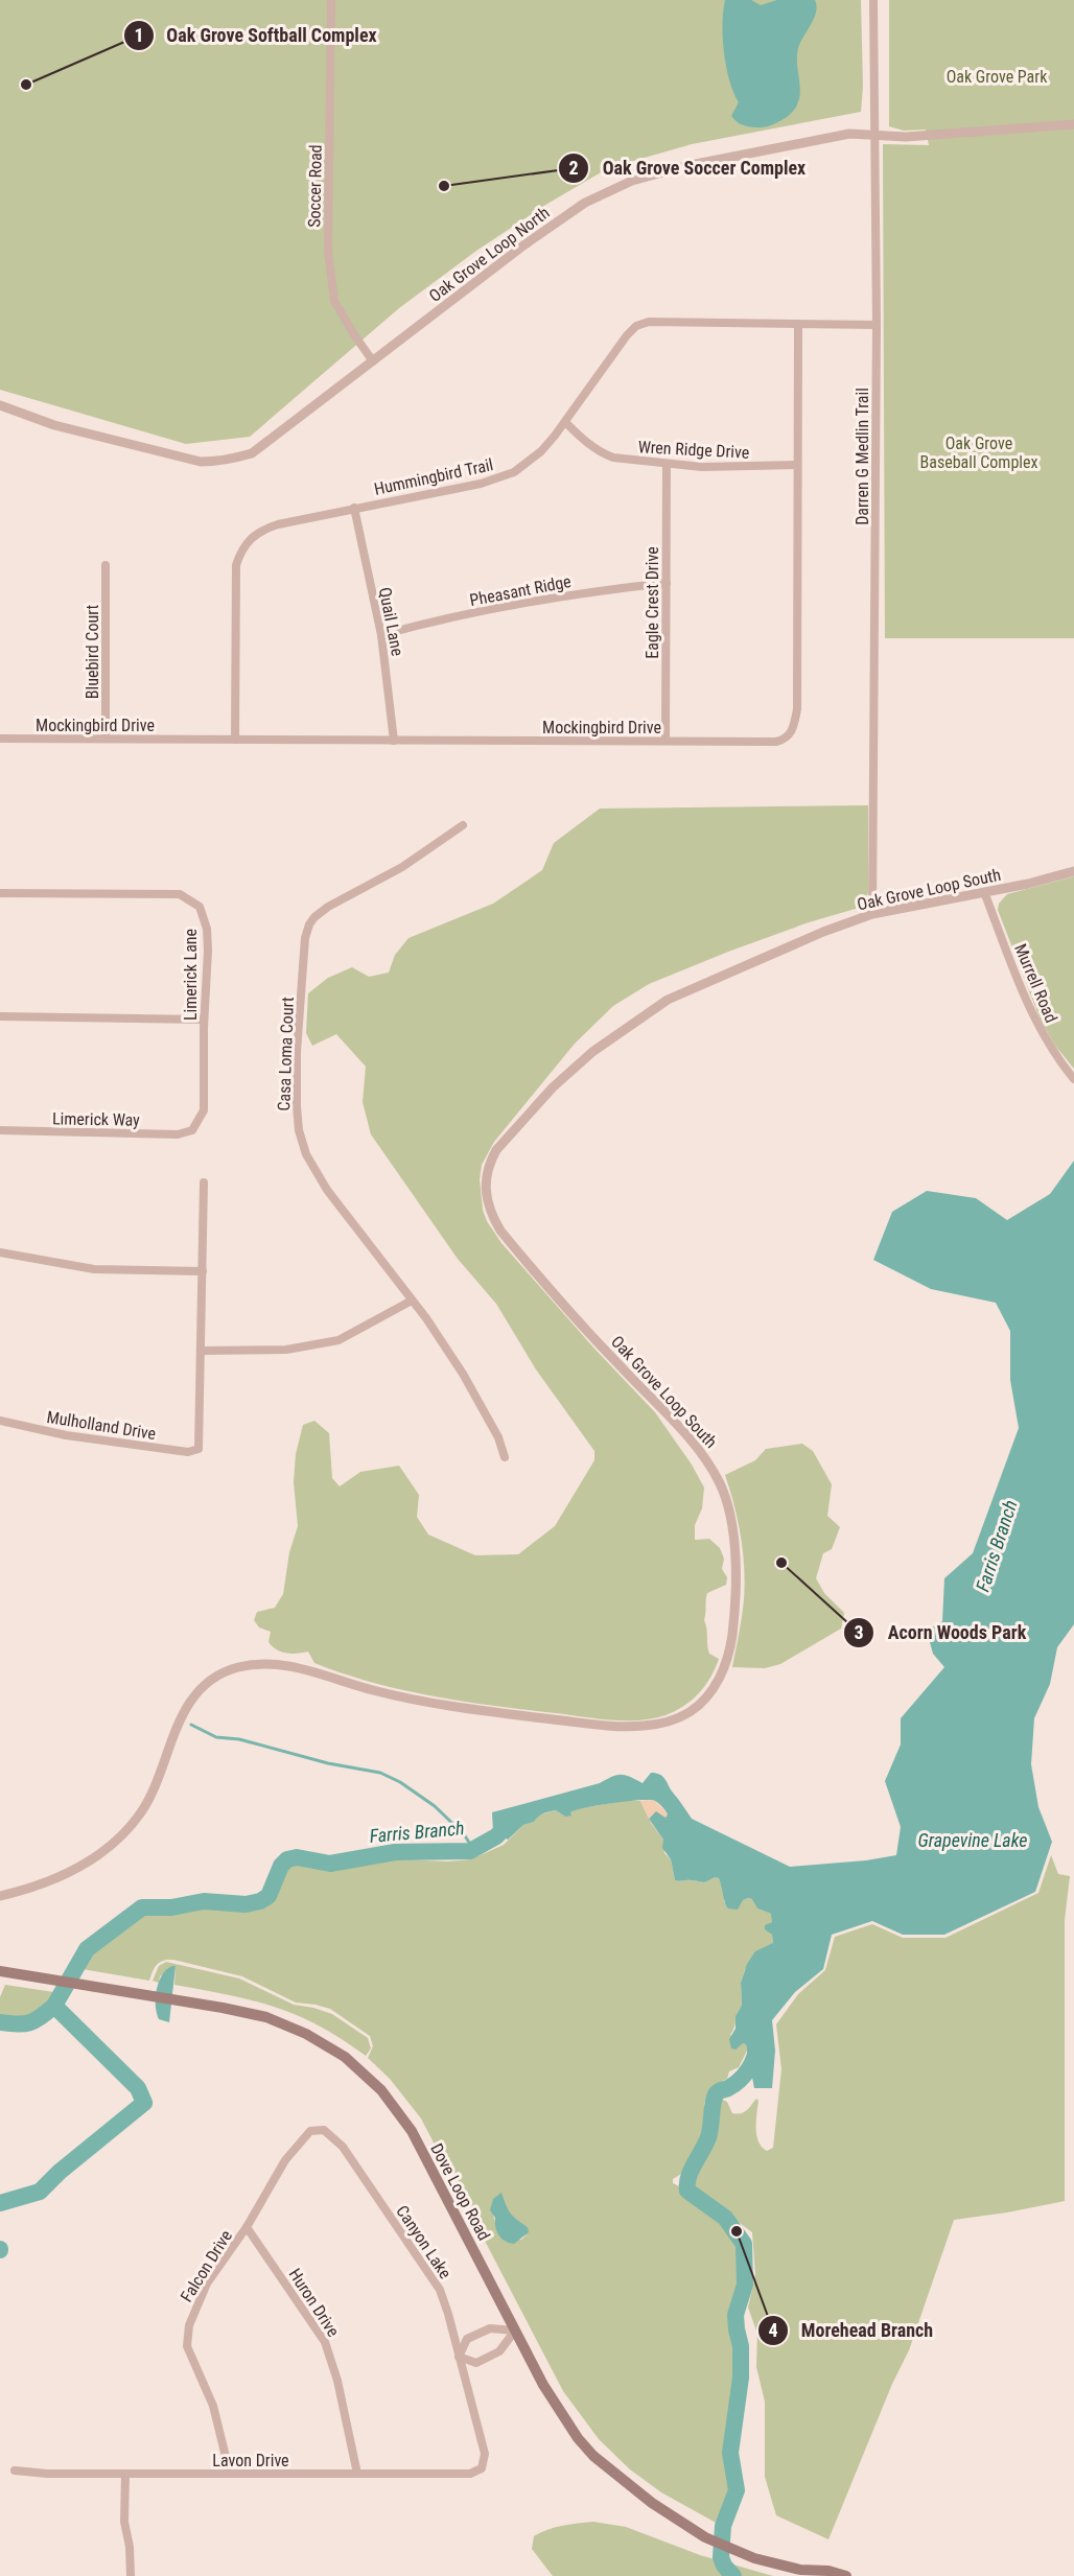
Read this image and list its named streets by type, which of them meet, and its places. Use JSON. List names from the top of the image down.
{
  "streets": {
    "main road": ["Dove Loop Road"],
    "street": [
      "Soccer Road",
      "Oak Grove Loop North",
      "Wren Ridge Drive",
      "Darren G Medlin Trail",
      "Hummingbird Trail",
      "Pheasant Ridge",
      "Eagle Crest Drive",
      "Quail Lane",
      "Bluebird Court",
      "Mockingbird Drive",
      "Oak Grove Loop South",
      "Limerick Lane",
      "Murrell Road",
      "Casa Loma Court",
      "Limerick Way",
      "Mulholland Drive",
      "Canyon Lake",
      "Falcon Drive",
      "Huron Drive",
      "Lavon Drive"
    ]
  },
  "crossings": [
    ["Soccer Road", "Oak Grove Loop North"],
    ["Oak Grove Loop North", "Darren G Medlin Trail"],
    ["Wren Ridge Drive", "Hummingbird Trail"],
    ["Wren Ridge Drive", "Eagle Crest Drive"],
    ["Wren Ridge Drive", "Mockingbird Drive"],
    ["Darren G Medlin Trail", "Hummingbird Trail"],
    ["Darren G Medlin Trail", "Oak Grove Loop South"],
    ["Hummingbird Trail", "Quail Lane"],
    ["Hummingbird Trail", "Mockingbird Drive"],
    ["Pheasant Ridge", "Eagle Crest Drive"],
    ["Pheasant Ridge", "Quail Lane"],
    ["Eagle Crest Drive", "Mockingbird Drive"],
    ["Quail Lane", "Mockingbird Drive"],
    ["Bluebird Court", "Mockingbird Drive"],
    ["Oak Grove Loop South", "Murrell Road"],
    ["Limerick Lane", "Limerick Way"],
    ["Canyon Lake", "Falcon Drive"],
    ["Canyon Lake", "Lavon Drive"],
    ["Falcon Drive", "Huron Drive"],
    ["Falcon Drive", "Lavon Drive"],
    ["Huron Drive", "Lavon Drive"]
  ],
  "water": ["Farris Branch", "Grapevine Lake"],
  "parks": ["Oak Grove Park", "Oak Grove Baseball Complex"],
  "places": [
    "Oak Grove Softball Complex",
    "Oak Grove Soccer Complex",
    "Acorn Woods Park",
    "Morehead Branch"
  ]
}
